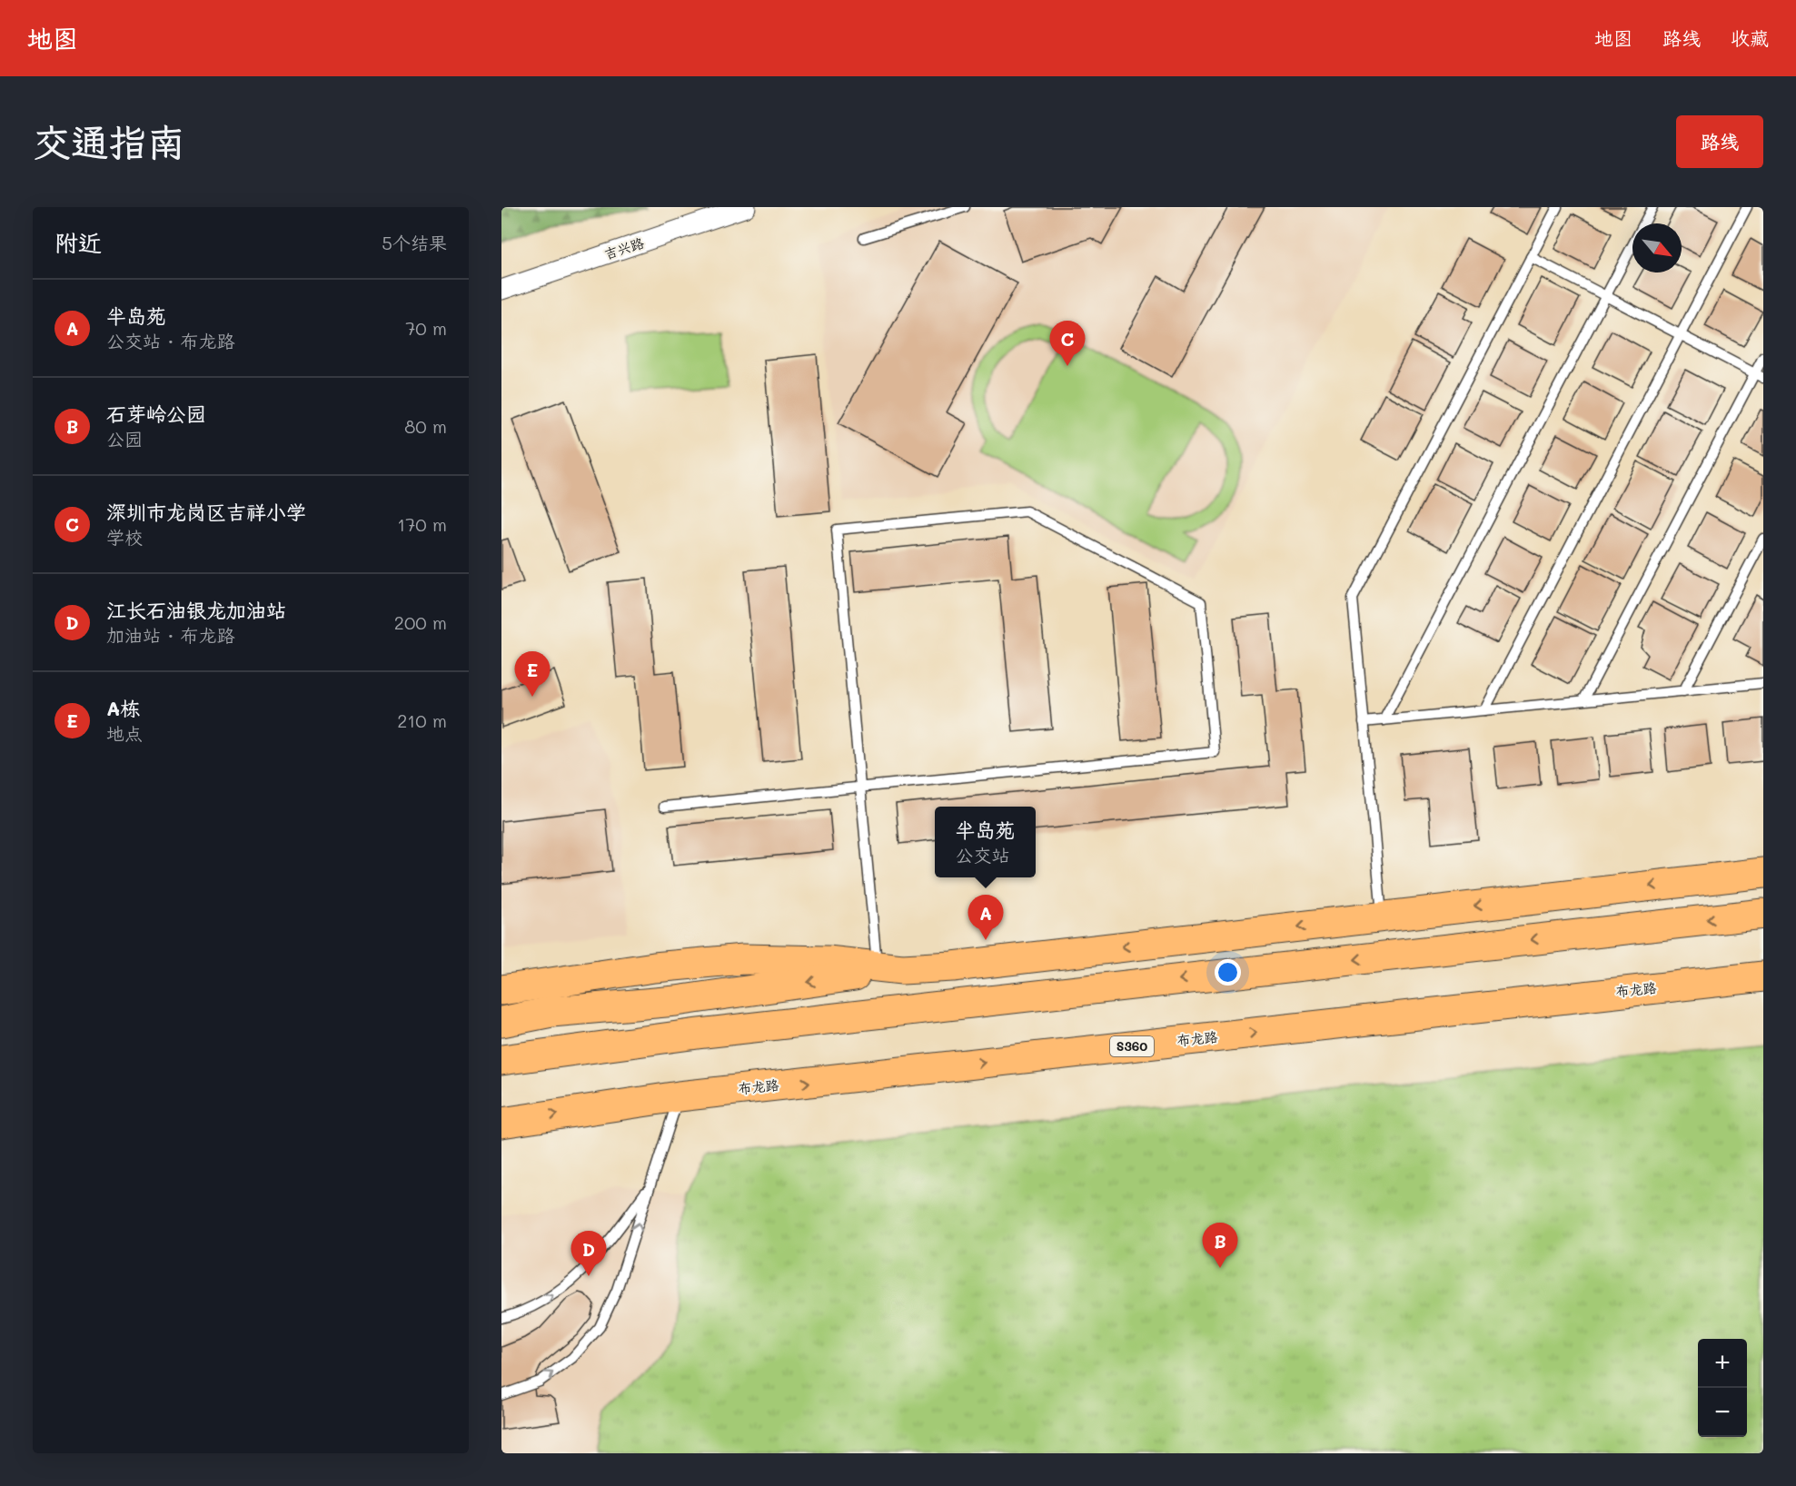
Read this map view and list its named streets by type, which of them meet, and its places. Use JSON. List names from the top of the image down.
{
  "streets": {
    "main road": ["布龙路", "S360"],
    "street": ["吉兴路"]
  },
  "north": "bottom right",
  "page": {
    "header": "地图",
    "nav": ["地图", "路线", "收藏"],
    "buttons": "路线",
    "title": "交通指南",
    "heading": ["附近", "5个结果"],
    "list": [
      {
        "mark": "A",
        "name": "半岛苑",
        "note": "公交站 · 布龙路",
        "value": "70 m"
      },
      {
        "mark": "B",
        "name": "石芽岭公园",
        "note": "公园",
        "value": "80 m"
      },
      {
        "mark": "C",
        "name": "深圳市龙岗区吉祥小学",
        "note": "学校",
        "value": "170 m"
      },
      {
        "mark": "D",
        "name": "江长石油银龙加油站",
        "note": "加油站 · 布龙路",
        "value": "200 m"
      },
      {
        "mark": "E",
        "name": "A栋",
        "note": "地点",
        "value": "210 m"
      }
    ],
    "pins": [
      "C",
      "E",
      "A",
      "B",
      "D"
    ],
    "popup": ["半岛苑", "公交站"],
    "map_buttons": ["+", "−"]
  }
}
